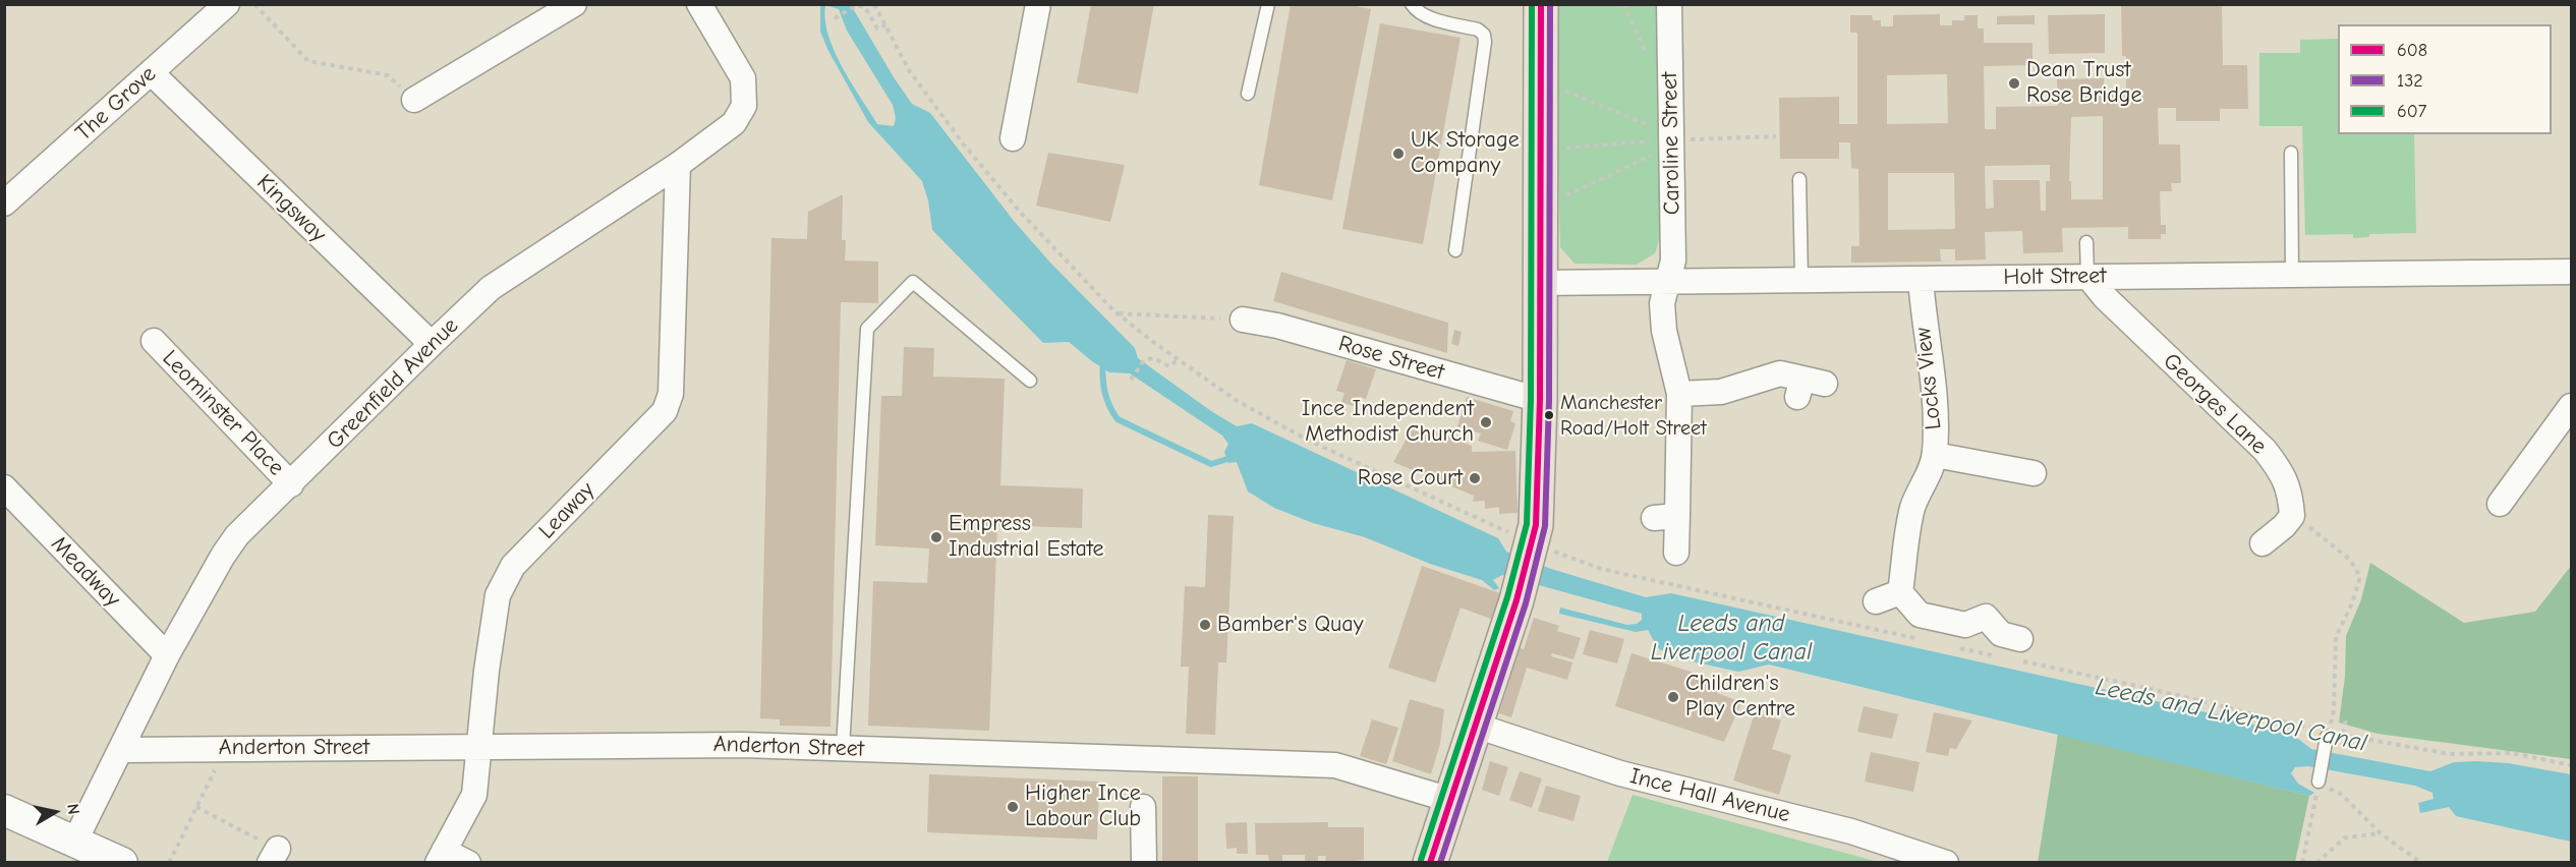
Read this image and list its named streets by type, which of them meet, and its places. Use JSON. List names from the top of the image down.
{
  "streets": {
    "street": [
      "The Grove",
      "Caroline Street",
      "Kingsway",
      "Holt Street",
      "Rose Street",
      "Locks View",
      "Greenfield Avenue",
      "Georges Lane",
      "Leominster Place",
      "Leaway",
      "Meadway",
      "Anderton Street",
      "Ince Hall Avenue"
    ]
  },
  "crossings": [
    ["The Grove", "Kingsway"],
    ["Caroline Street", "Holt Street"],
    ["Kingsway", "Greenfield Avenue"],
    ["Holt Street", "Locks View"],
    ["Holt Street", "Georges Lane"],
    ["Greenfield Avenue", "Leominster Place"],
    ["Greenfield Avenue", "Leaway"],
    ["Greenfield Avenue", "Meadway"],
    ["Greenfield Avenue", "Anderton Street"],
    ["Leaway", "Anderton Street"]
  ],
  "water": ["Leeds and Liverpool Canal"],
  "places": [
    "Dean Trust Rose Bridge",
    "UK Storage Company",
    "Manchester Road/Holt Street",
    "Ince Independent Methodist Church",
    "Rose Court",
    "Empress Industrial Estate",
    "Bamber's Quay",
    "Children's Play Centre",
    "Higher Ince Labour Club"
  ],
  "lines": ["transit line 608", "transit line 132", "transit line 607"],
  "legend": ["608", "132", "607"],
  "north": "right"
}
